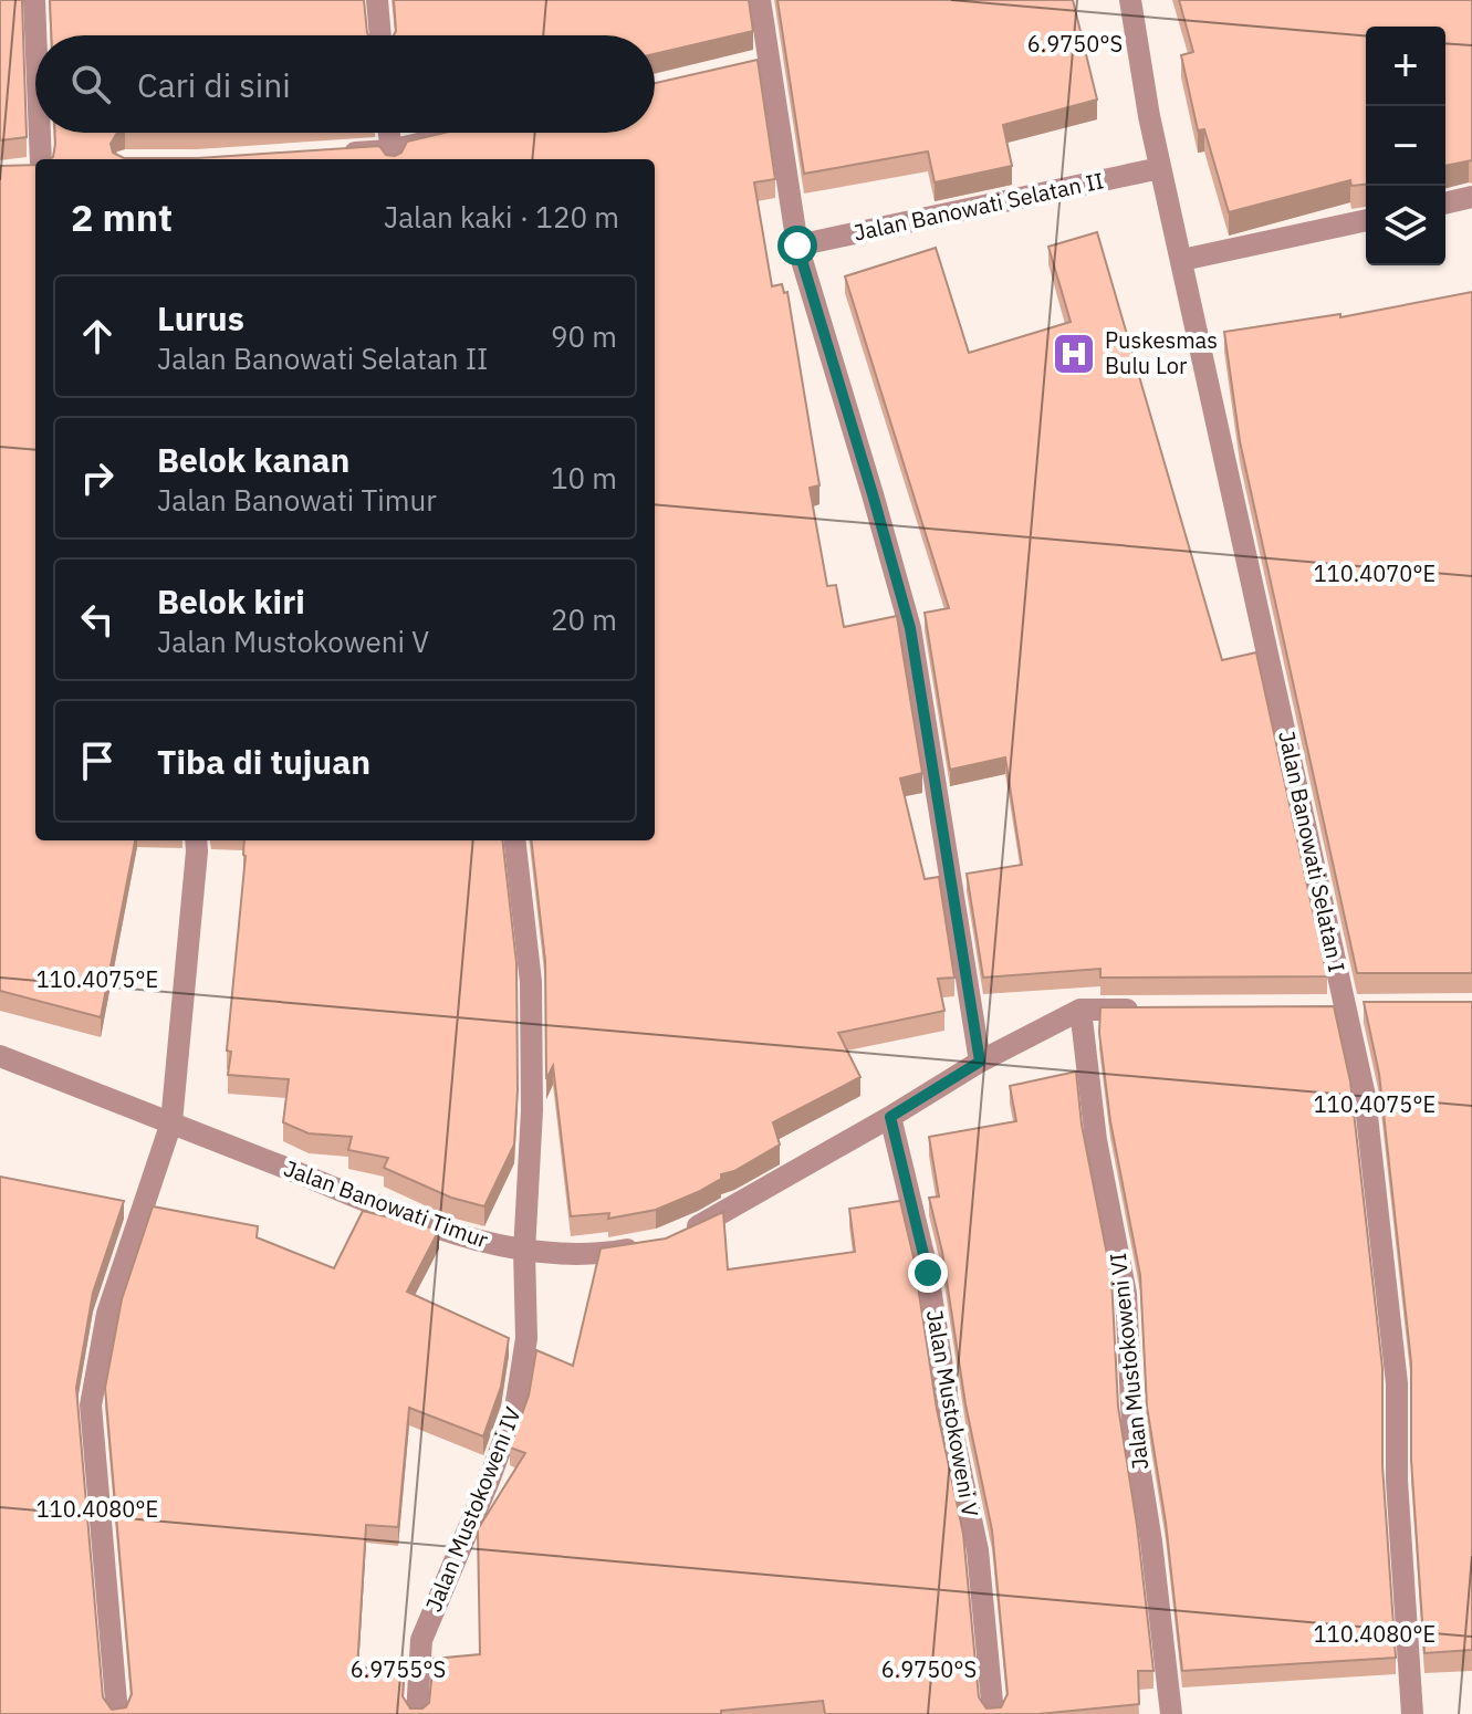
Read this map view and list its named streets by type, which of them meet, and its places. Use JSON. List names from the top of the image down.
{
  "streets": {
    "street": [
      "Jalan Banowati Selatan II",
      "Jalan Banowati Selatan I",
      "Jalan Banowati Timur",
      "Jalan Mustokoweni VI",
      "Jalan Mustokoweni V",
      "Jalan Mustokoweni IV"
    ]
  },
  "crossings": [
    ["Jalan Banowati Selatan II", "Jalan Banowati Selatan I"],
    ["Jalan Banowati Timur", "Jalan Mustokoweni IV"]
  ],
  "places": {
    "hospital": ["Puskesmas Bulu Lor"]
  },
  "page": {
    "map_buttons": ["+", "−"],
    "search": "Cari di sini",
    "heading": ["2 mnt", "Jalan kaki · 120 m"],
    "list": [
      ["Lurus", "Jalan Banowati Selatan II", "90 m"],
      ["Belok kanan", "Jalan Banowati Timur", "10 m"],
      ["Belok kiri", "Jalan Mustokoweni V", "20 m"],
      "Tiba di tujuan"
    ]
  },
  "coordinates": [
    "6.9750°S",
    "110.4070°E",
    "110.4075°E",
    "110.4080°E",
    "6.9755°S"
  ]
}
